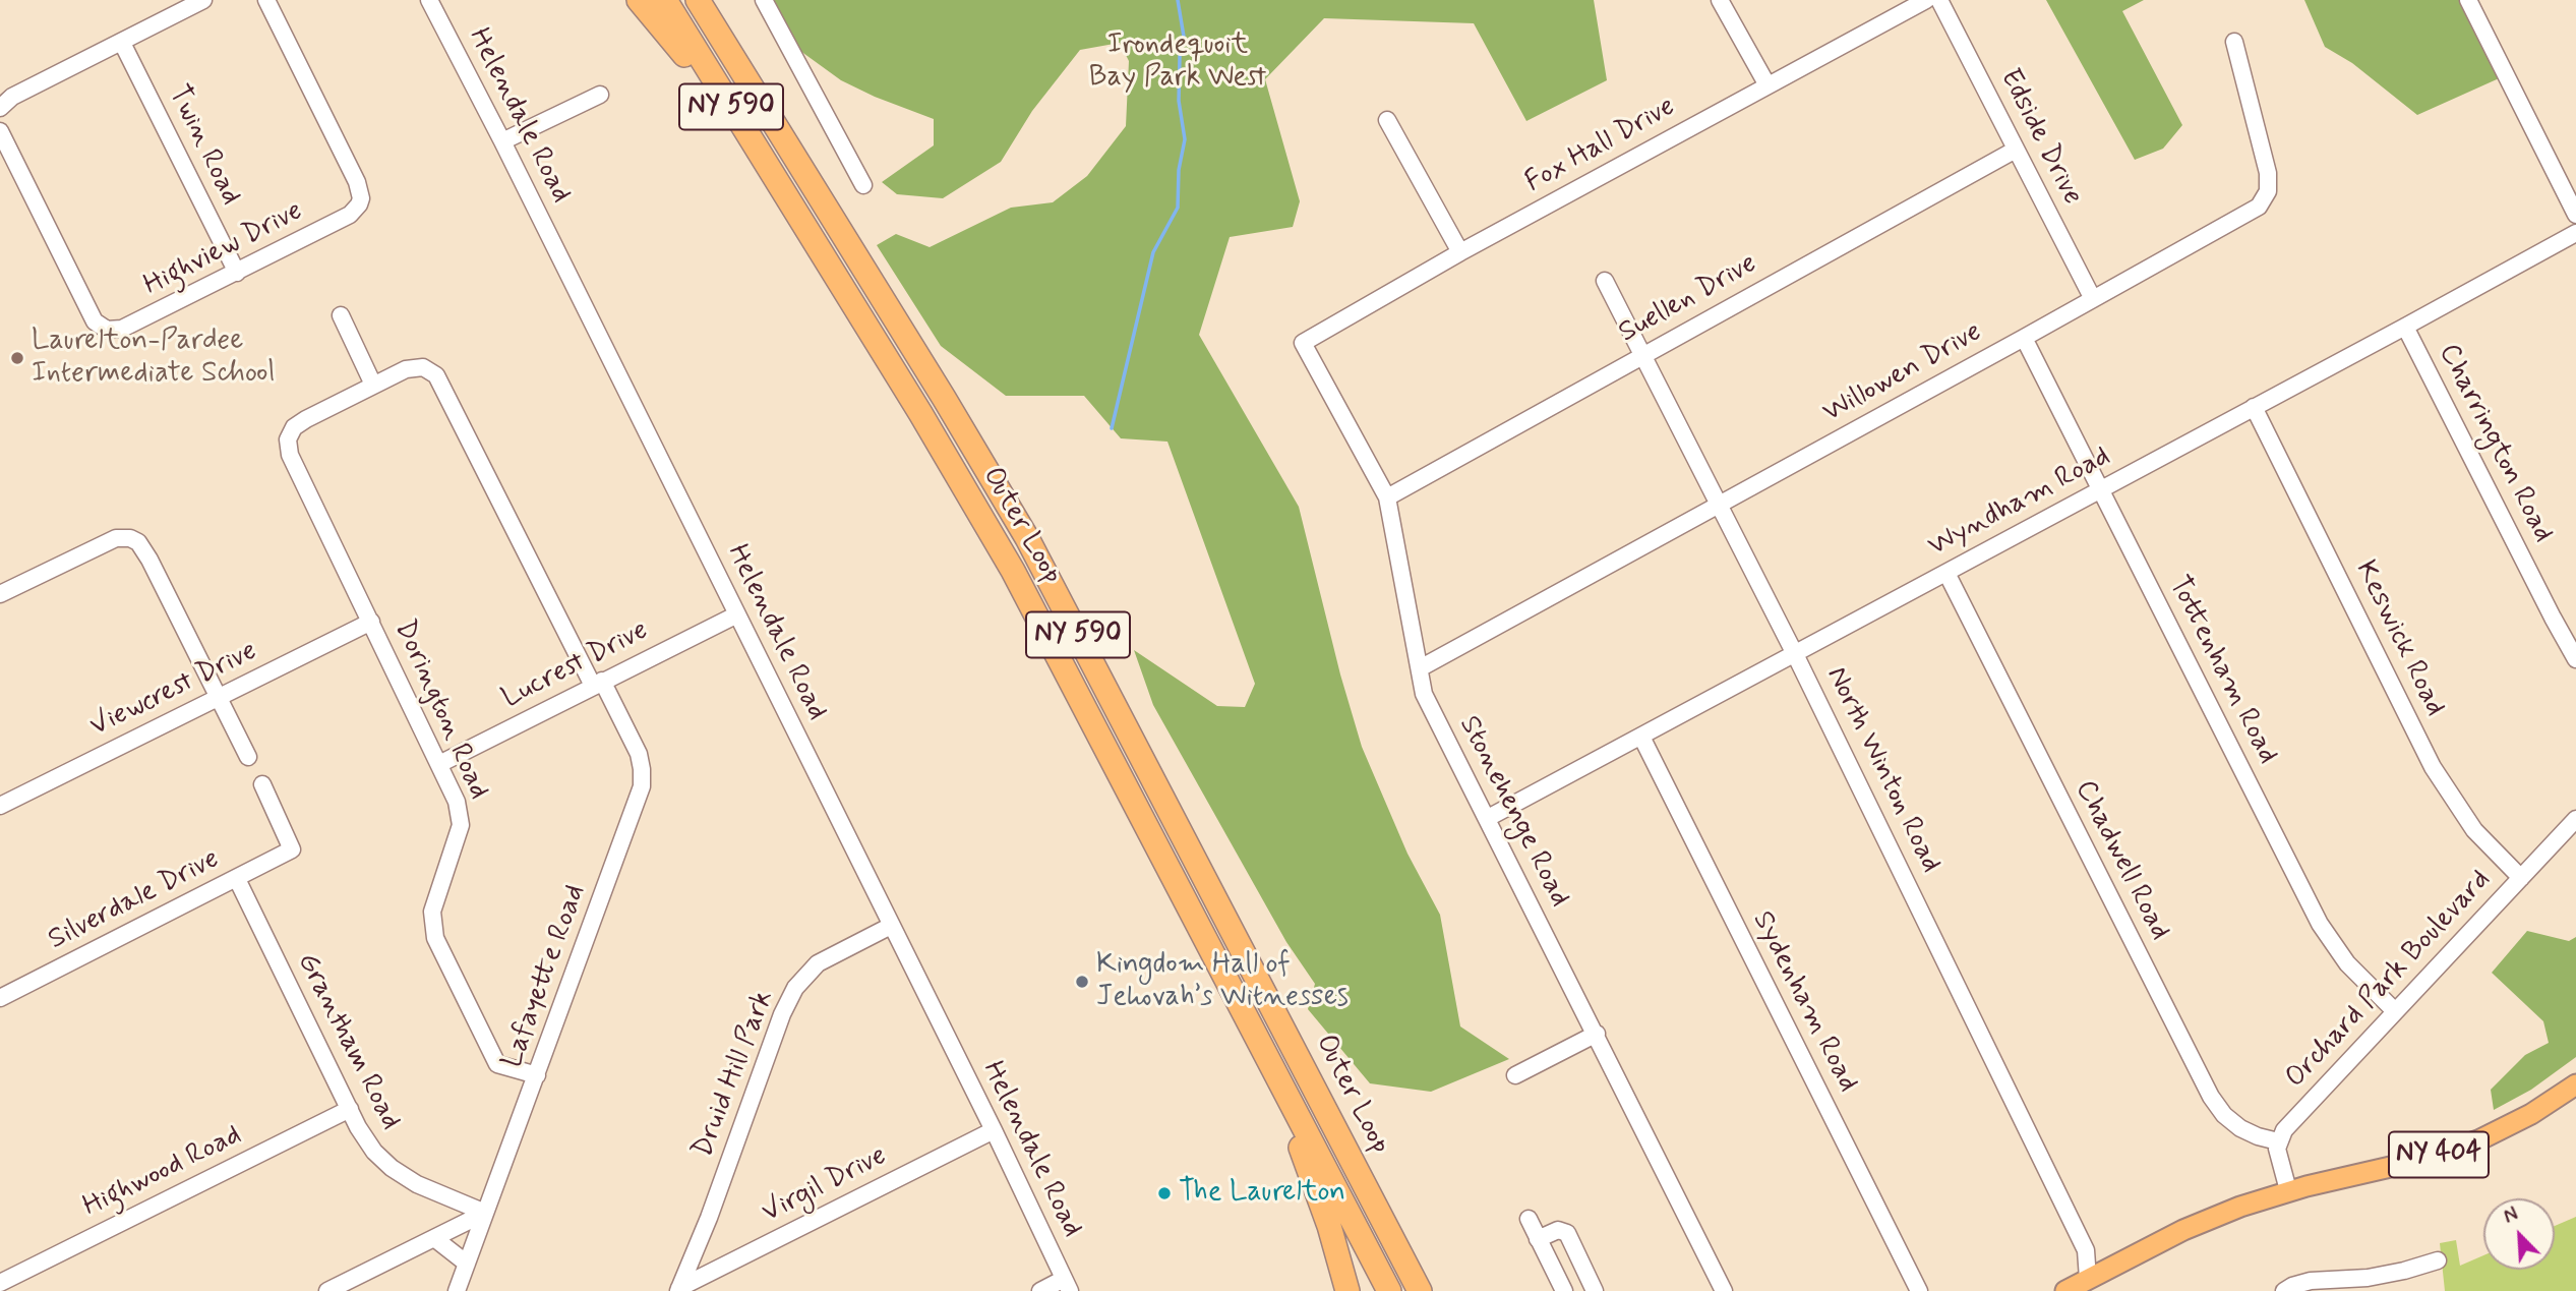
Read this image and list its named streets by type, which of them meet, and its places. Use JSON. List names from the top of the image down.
{
  "streets": {
    "highway": ["NY 590", "Outer Loop"],
    "main road": ["NY 404"],
    "street": [
      "Helendale Road",
      "Edside Drive",
      "Twin Road",
      "Fox Hall Drive",
      "Highview Drive",
      "Suellen Drive",
      "Willowen Drive",
      "Charrington Road",
      "Wyndham Road",
      "Keswick Road",
      "Lucrest Drive",
      "Tottenham Road",
      "Viewcrest Drive",
      "Dorington Road",
      "North Winton Road",
      "Stonehenge Road",
      "Chadwell Road",
      "Silverdale Drive",
      "Lafayette Road",
      "Orchard Park Boulevard",
      "Sydenham Road",
      "Grantham Road",
      "Druid Hill Park",
      "Highwood Road",
      "Virgil Drive"
    ]
  },
  "crossings": [
    ["Helendale Road", "Lucrest Drive"],
    ["Helendale Road", "Druid Hill Park"],
    ["Helendale Road", "Virgil Drive"],
    ["Edside Drive", "Suellen Drive"],
    ["Edside Drive", "Willowen Drive"],
    ["Twin Road", "Highview Drive"],
    ["Fox Hall Drive", "Stonehenge Road"],
    ["Suellen Drive", "North Winton Road"],
    ["Suellen Drive", "Stonehenge Road"],
    ["Willowen Drive", "Tottenham Road"],
    ["Willowen Drive", "North Winton Road"],
    ["Willowen Drive", "Stonehenge Road"],
    ["Charrington Road", "Wyndham Road"],
    ["Wyndham Road", "Keswick Road"],
    ["Wyndham Road", "Tottenham Road"],
    ["Wyndham Road", "North Winton Road"],
    ["Wyndham Road", "Stonehenge Road"],
    ["Wyndham Road", "Chadwell Road"],
    ["Wyndham Road", "Sydenham Road"],
    ["Keswick Road", "Orchard Park Boulevard"],
    ["Lucrest Drive", "Dorington Road"],
    ["Lucrest Drive", "Lafayette Road"],
    ["Tottenham Road", "Orchard Park Boulevard"],
    ["Viewcrest Drive", "Dorington Road"],
    ["Dorington Road", "Lafayette Road"],
    ["North Winton Road", "NY 404"],
    ["Chadwell Road", "Orchard Park Boulevard"],
    ["Silverdale Drive", "Grantham Road"],
    ["Lafayette Road", "Grantham Road"],
    ["Grantham Road", "Highwood Road"],
    ["Druid Hill Park", "Virgil Drive"]
  ],
  "parks": ["Irondequoit Bay Park West"],
  "places": ["Laurelton-Pardee Intermediate School", "Kingdom Hall of Jehovah’s Witnesses", "The Laurelton"],
  "north": "top left"
}
